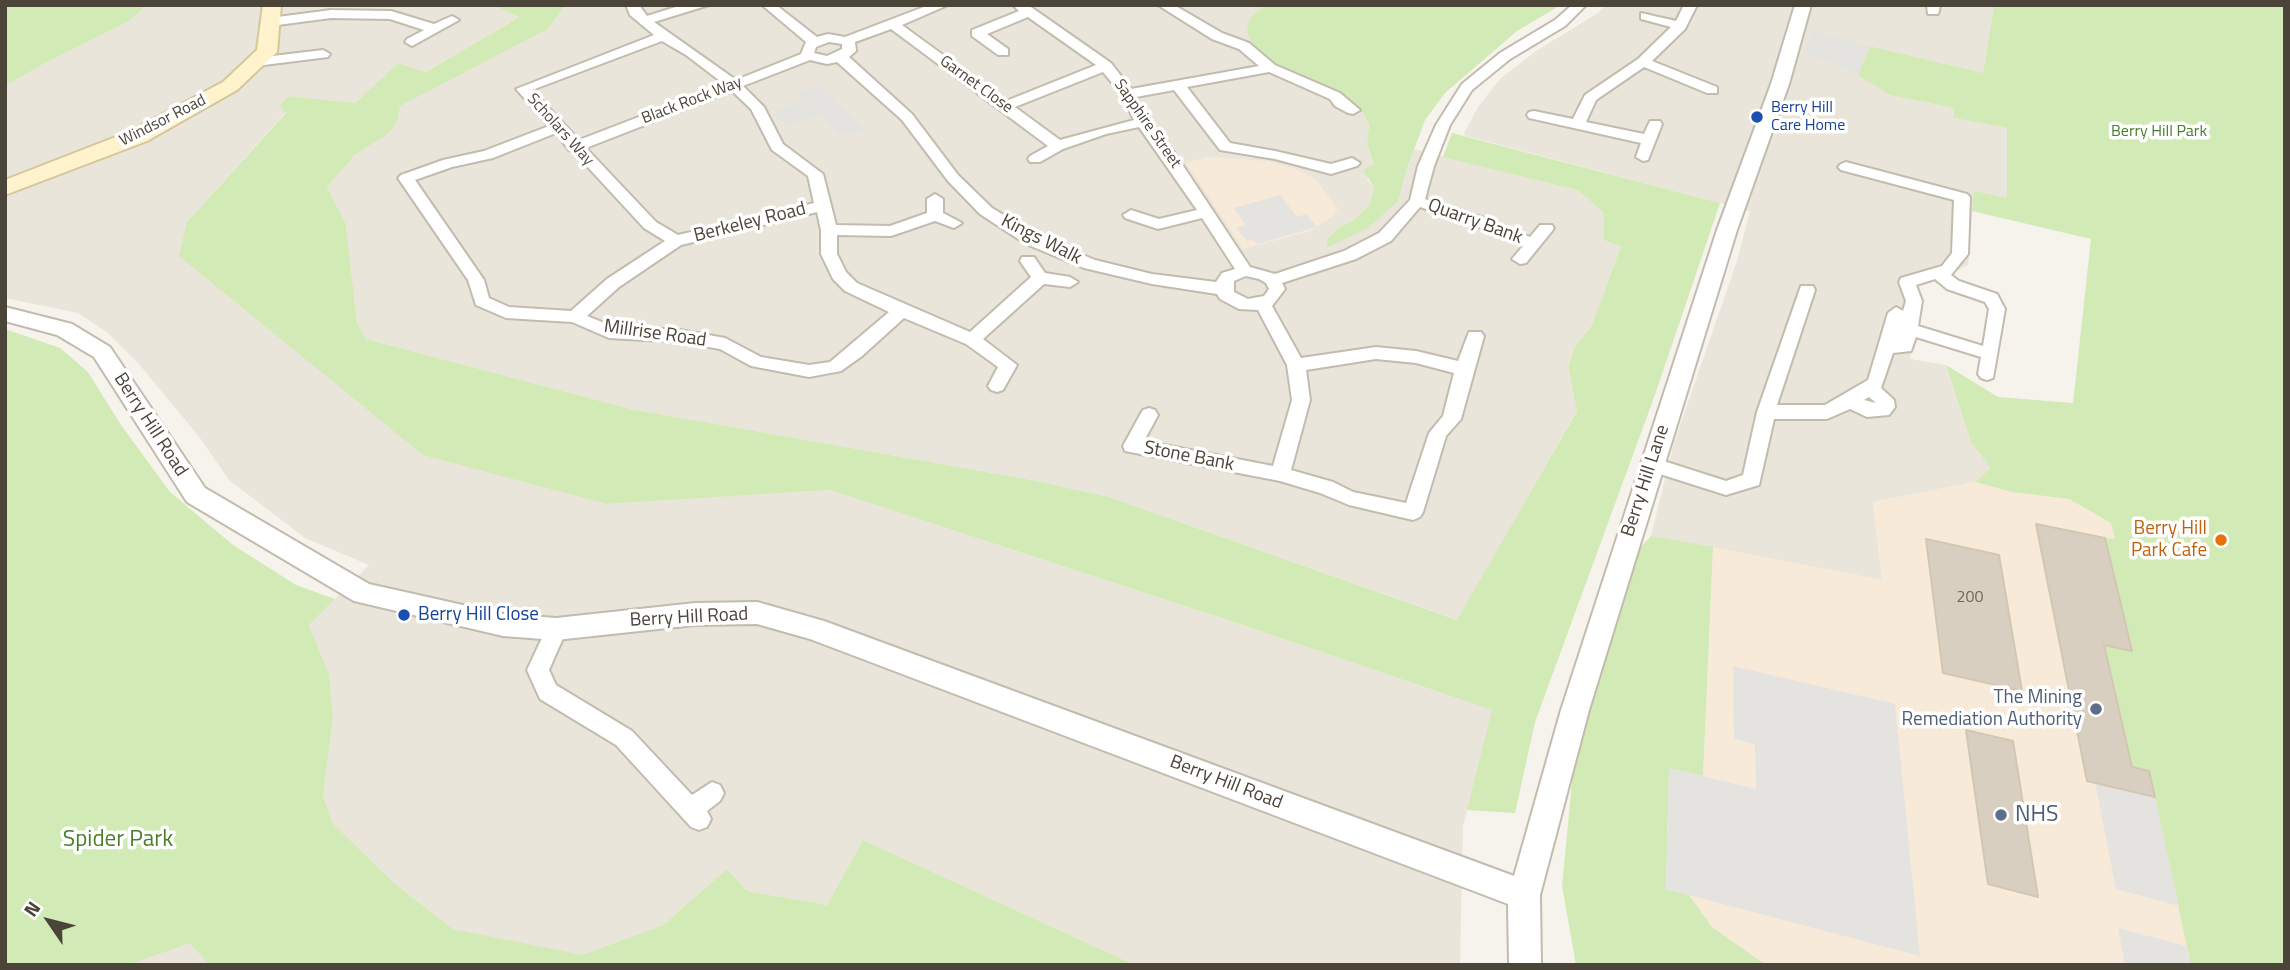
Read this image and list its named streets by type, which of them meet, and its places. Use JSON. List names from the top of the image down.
{
  "streets": {
    "main road": ["Windsor Road"],
    "street": [
      "Garnet Close",
      "Black Rock Way",
      "Sapphire Street",
      "Scholars Way",
      "Quarry Bank",
      "Berkeley Road",
      "Kings Walk",
      "Millrise Road",
      "Berry Hill Road",
      "Stone Bank",
      "Berry Hill Lane"
    ]
  },
  "crossings": [
    ["Black Rock Way", "Scholars Way"],
    ["Sapphire Street", "Kings Walk"],
    ["Scholars Way", "Berkeley Road"],
    ["Scholars Way", "Millrise Road"],
    ["Berkeley Road", "Millrise Road"],
    ["Berry Hill Road", "Berry Hill Lane"]
  ],
  "parks": ["Berry Hill Park", "Spider Park"],
  "places": [
    "Berry Hill Care Home",
    "Berry Hill Park Cafe",
    "Berry Hill Close",
    "The Mining Remediation Authority",
    "NHS"
  ],
  "house_numbers": ["200"],
  "north": "top left"
}
